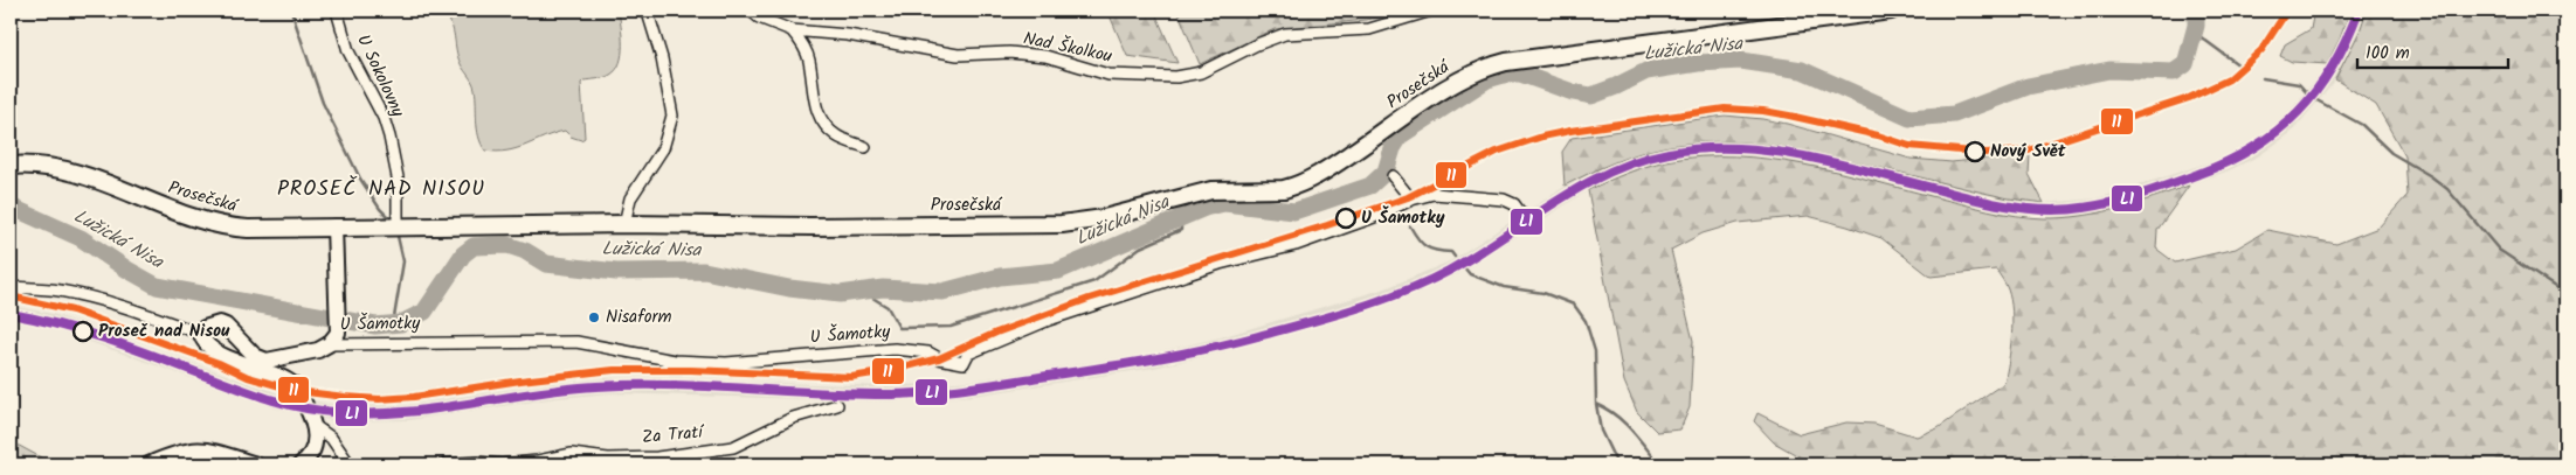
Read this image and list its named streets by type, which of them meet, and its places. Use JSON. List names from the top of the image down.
{
  "streets": {
    "main road": ["Prosečská"],
    "street": [
      "Nad Školkou",
      "U Sokolovny",
      "U Šamotky",
      "Za Tratí"
    ]
  },
  "crossings": [
    ["U Sokolovny", "Prosečská"]
  ],
  "districts": ["PROSEČ NAD NISOU"],
  "water": ["Lužická Nisa"],
  "places": [
    "Nový Svět",
    "U Šamotky",
    "Nisaform",
    "Proseč nad Nisou"
  ],
  "lines": ["transit line 11", "transit line L1"],
  "scale_bar": "100 m"
}
